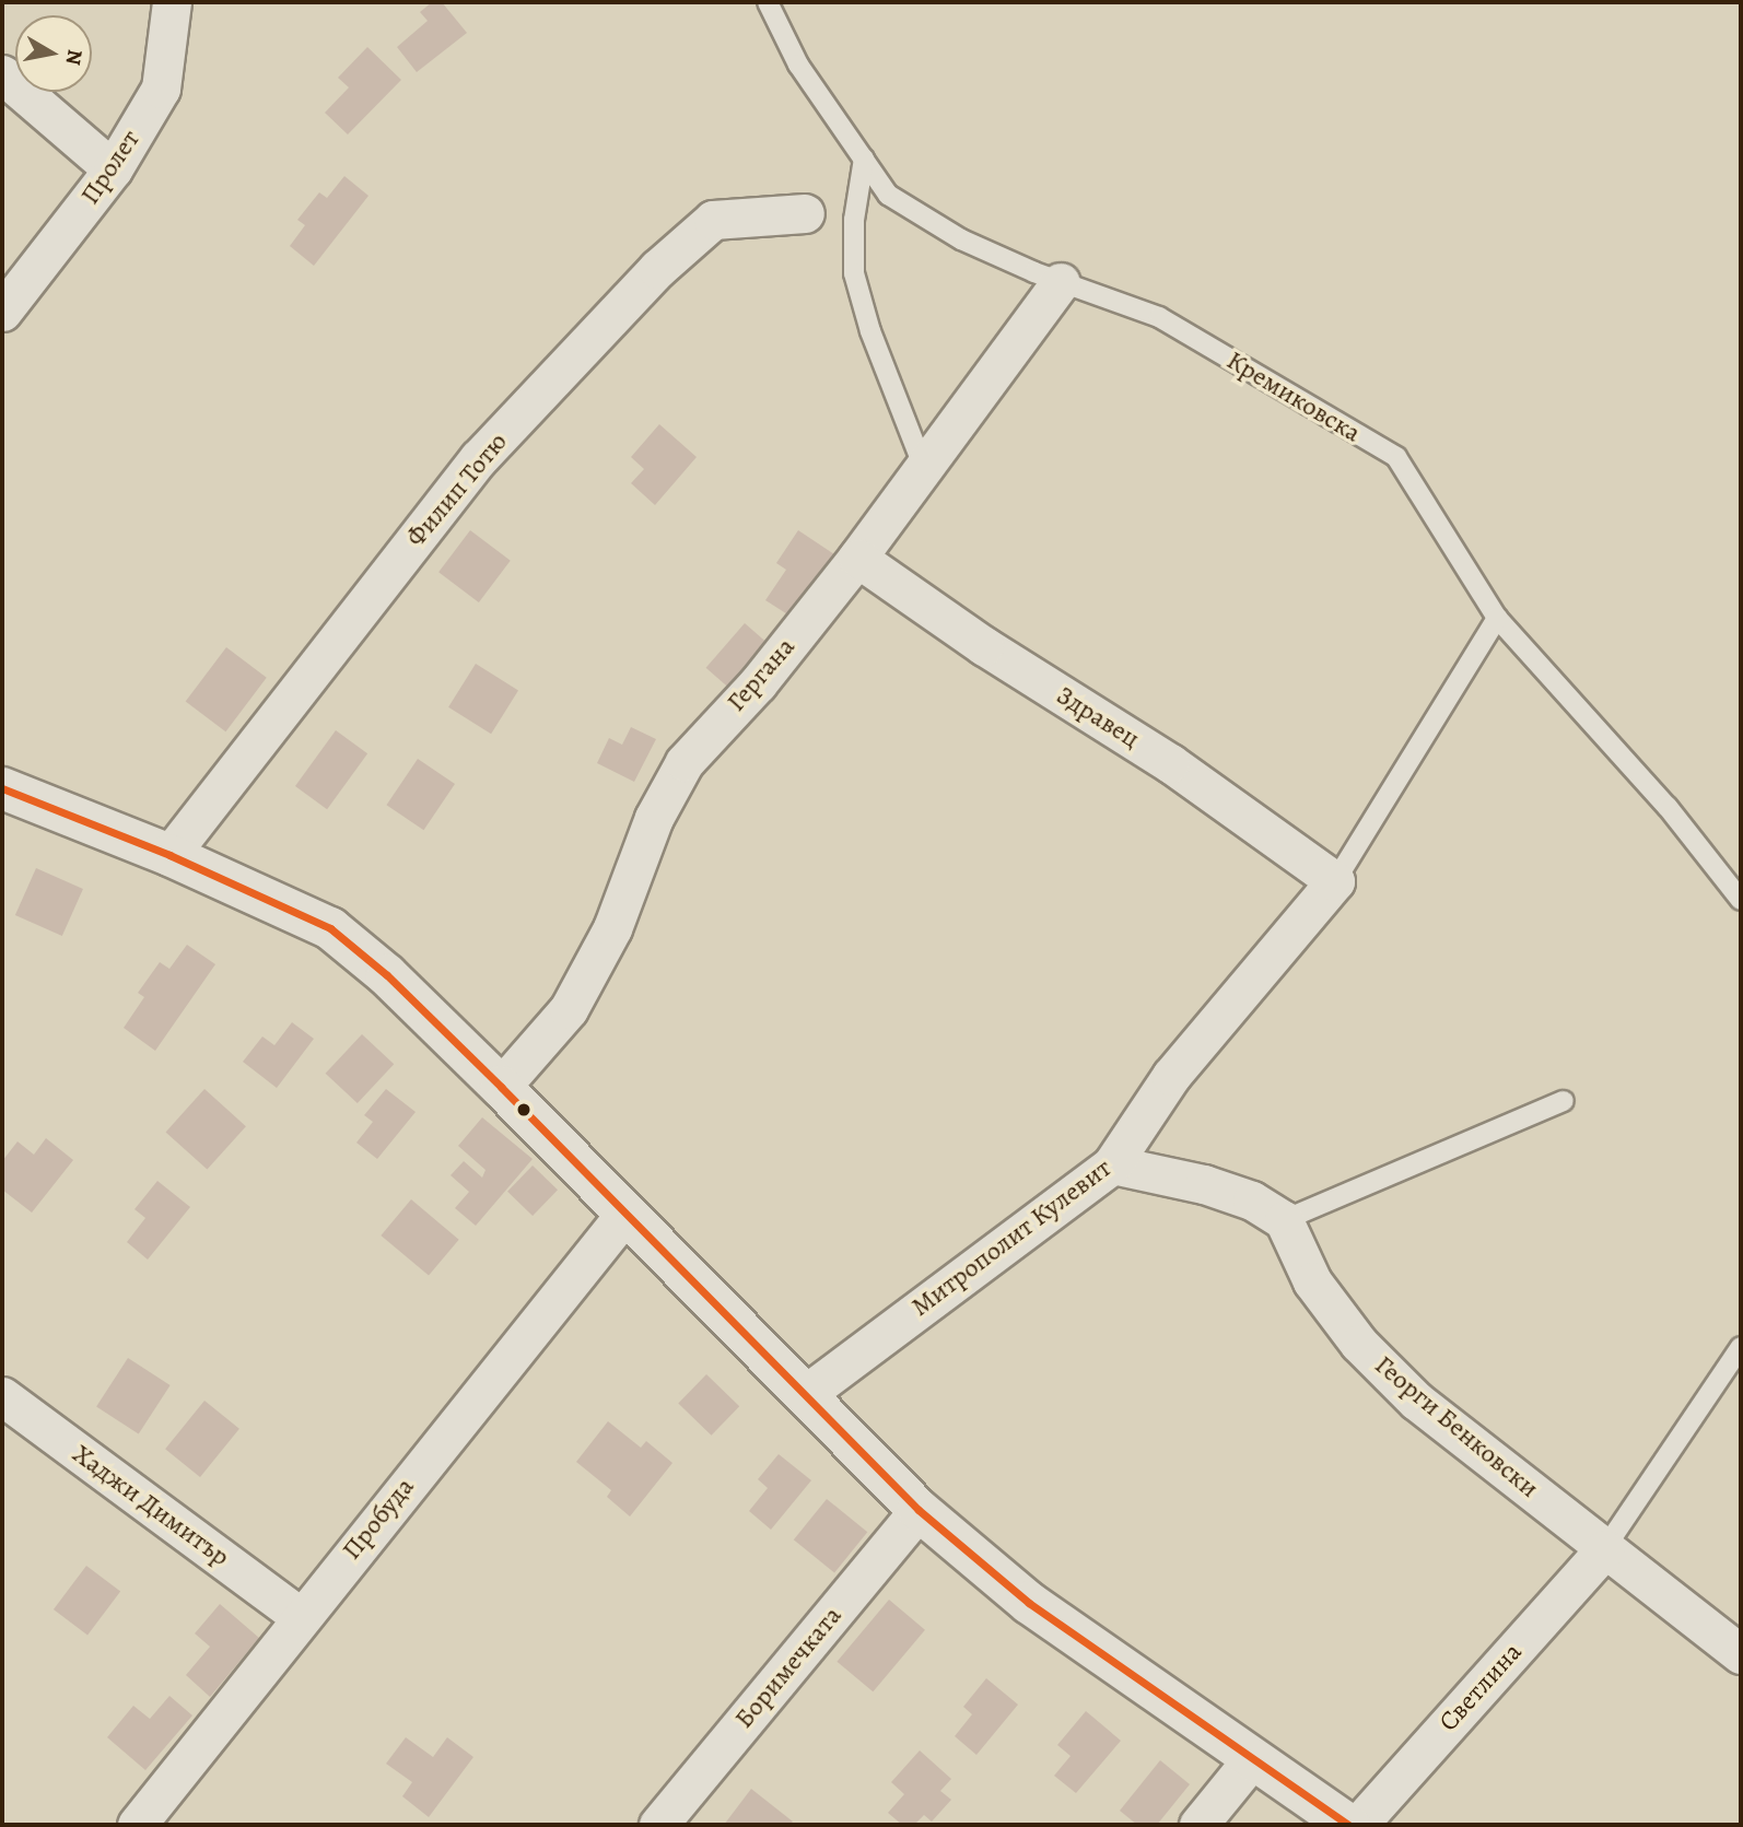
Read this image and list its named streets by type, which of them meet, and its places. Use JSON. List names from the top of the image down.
{
  "streets": {
    "street": [
      "Пролет",
      "Филип Тотю",
      "Гергана",
      "Здравец",
      "Митрополит Кулевит",
      "Георги Бенковски",
      "Хаджи Димитър",
      "Пробуда",
      "Боримечката",
      "Светлина"
    ],
    "lane": ["Кремиковска"]
  },
  "crossings": [
    ["Кремиковска", "Гергана"],
    ["Гергана", "Здравец"],
    ["Здравец", "Митрополит Кулевит"],
    ["Георги Бенковски", "Светлина"],
    ["Хаджи Димитър", "Пробуда"]
  ],
  "north": "right"
}
